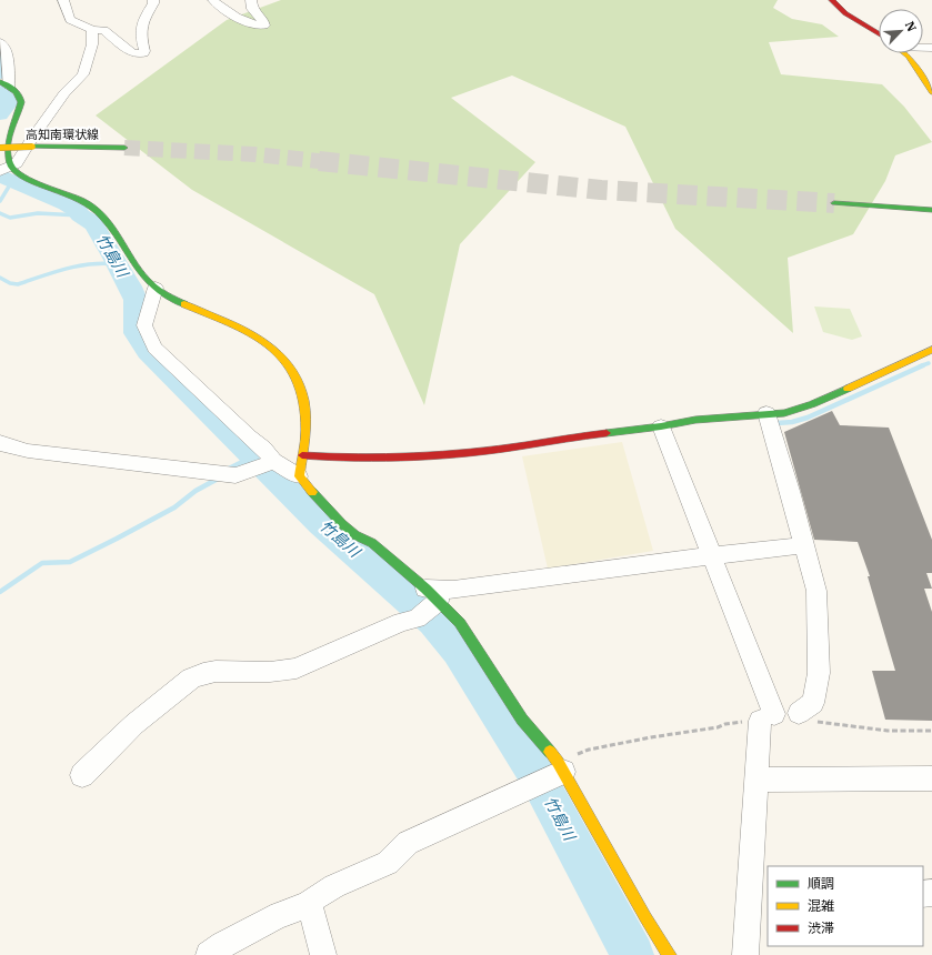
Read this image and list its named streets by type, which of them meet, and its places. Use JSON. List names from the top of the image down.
{
  "streets": {
    "street": ["高知南環状線"]
  },
  "water": ["竹島川"],
  "legend": ["順調", "混雑", "渋滞"],
  "north": "top right"
}
